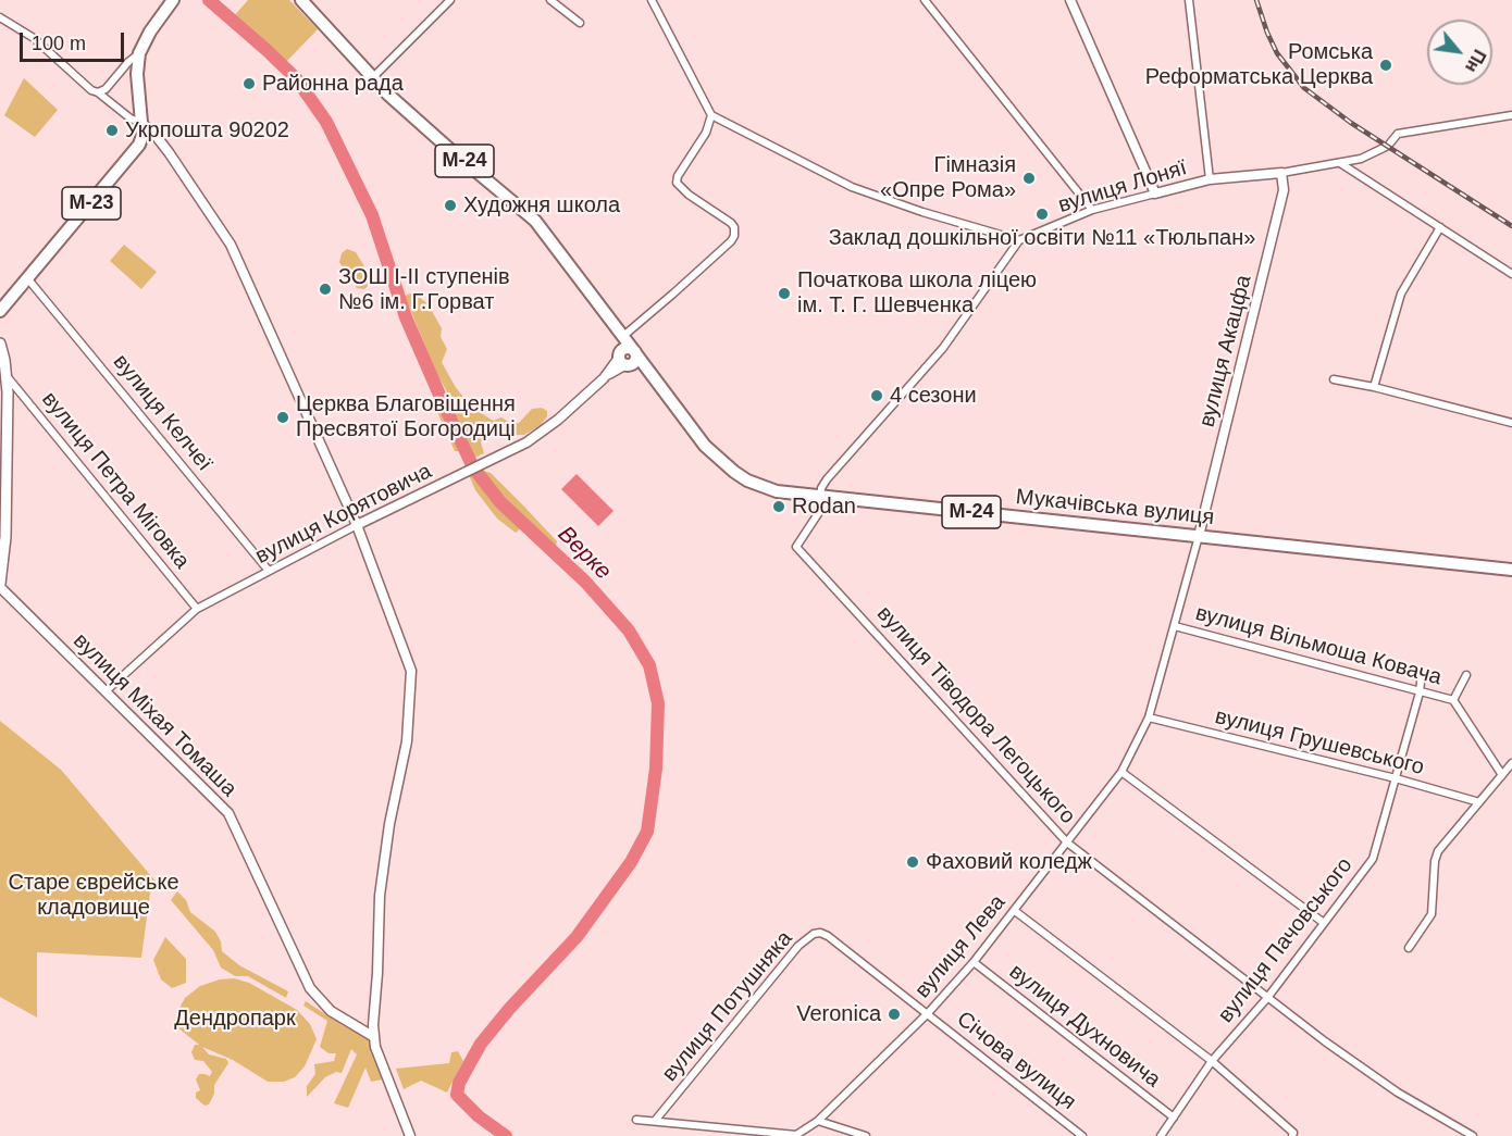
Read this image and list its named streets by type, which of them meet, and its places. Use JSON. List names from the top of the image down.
{
  "streets": {
    "highway": ["М-24", "М-23", "Мукачівська вулиця"],
    "street": [
      "вулиця Лоняї",
      "вулиця Акацфа",
      "вулиця Келчеї",
      "вулиця Петра Міговка",
      "вулиця Корятовича",
      "вулиця Вільмоша Ковача",
      "вулиця Міхая Томаша",
      "вулиця Тіводора Легоцького",
      "вулиця Грушевського",
      "вулиця Пачовського",
      "вулиця Лева",
      "вулиця Потушняка",
      "вулиця Духновича",
      "Січова вулиця"
    ]
  },
  "crossings": [
    ["вулиця Лоняї", "вулиця Акацфа"],
    ["М-23", "вулиця Келчеї"],
    ["вулиця Акацфа", "Мукачівська вулиця"],
    ["вулиця Акацфа", "вулиця Лева"],
    ["вулиця Келчеї", "вулиця Корятовича"],
    ["вулиця Петра Міговка", "вулиця Корятовича"],
    ["Мукачівська вулиця", "вулиця Корятовича"],
    ["Мукачівська вулиця", "вулиця Тіводора Легоцького"],
    ["Мукачівська вулиця", "вулиця Лева"],
    ["вулиця Корятовича", "вулиця Міхая Томаша"],
    ["вулиця Вільмоша Ковача", "вулиця Пачовського"],
    ["вулиця Вільмоша Ковача", "вулиця Лева"],
    ["вулиця Тіводора Легоцького", "вулиця Пачовського"],
    ["вулиця Тіводора Легоцького", "вулиця Лева"],
    ["вулиця Грушевського", "вулиця Пачовського"],
    ["вулиця Грушевського", "вулиця Лева"],
    ["вулиця Пачовського", "вулиця Духновича"],
    ["вулиця Лева", "вулиця Потушняка"],
    ["вулиця Лева", "вулиця Духновича"],
    ["вулиця Лева", "Січова вулиця"],
    ["вулиця Потушняка", "Січова вулиця"]
  ],
  "water": ["Верке"],
  "parks": ["Старе єврейське кладовище", "Дендропарк"],
  "places": [
    "Ромська Реформатська Церква",
    "Районна рада",
    "Укрпошта 90202",
    "Гімназія «Опре Рома»",
    "Художня школа",
    "Заклад дошкільної освіти №11 «Тюльпан»",
    "ЗОШ І-ІІ ступенів №6 ім. Г.Горват",
    "Початкова школа ліцею ім. Т. Г. Шевченка",
    "4 сезони",
    "Церква Благовіщення Пресвятої Богородиці",
    "Rodan",
    "Фаховий коледж",
    "Veronica"
  ],
  "scale_bar": "100 m",
  "north": "bottom right"
}
